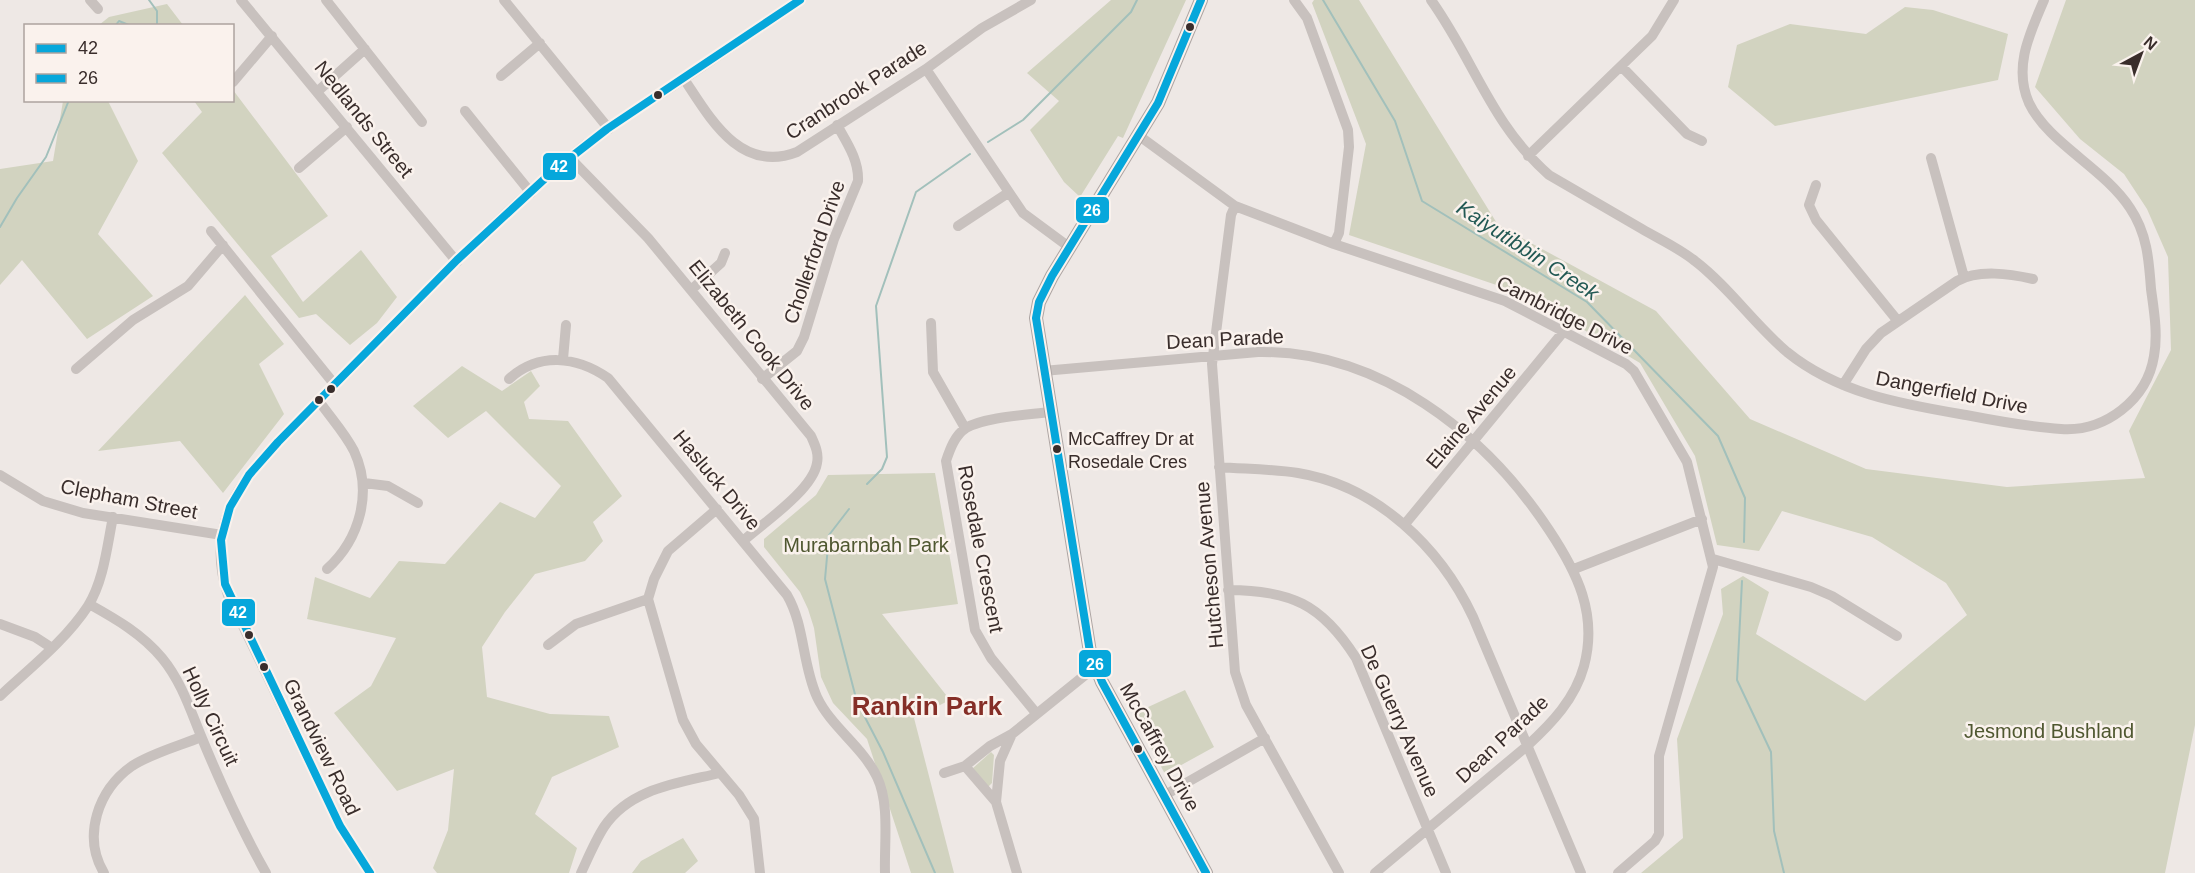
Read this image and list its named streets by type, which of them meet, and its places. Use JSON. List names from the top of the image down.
{
  "streets": {
    "main road": ["McCaffrey Drive"],
    "street": [
      "Cranbrook Parade",
      "Nedlands Street",
      "Chollerford Drive",
      "Cambridge Drive",
      "Elizabeth Cook Drive",
      "Dean Parade",
      "Dangerfield Drive",
      "Elaine Avenue",
      "Hasluck Drive",
      "Clepham Street",
      "Rosedale Crescent",
      "Hutcheson Avenue",
      "Holly Circuit",
      "De Guerry Avenue",
      "Grandview Road"
    ]
  },
  "crossings": [
    ["Cranbrook Parade", "Chollerford Drive"],
    ["Cranbrook Parade", "Grandview Road"],
    ["Nedlands Street", "Grandview Road"],
    ["Chollerford Drive", "Elizabeth Cook Drive"],
    ["Cambridge Drive", "Elaine Avenue"],
    ["Cambridge Drive", "Hutcheson Avenue"],
    ["Elizabeth Cook Drive", "Hasluck Drive"],
    ["Elizabeth Cook Drive", "Grandview Road"],
    ["Dean Parade", "Elaine Avenue"],
    ["Dean Parade", "Hutcheson Avenue"],
    ["Dean Parade", "De Guerry Avenue"],
    ["Dean Parade", "McCaffrey Drive"],
    ["Clepham Street", "Grandview Road"],
    ["Hutcheson Avenue", "De Guerry Avenue"]
  ],
  "districts": ["Rankin Park"],
  "water": ["Kaiyutibbin Creek"],
  "parks": ["Murabarnbah Park", "Jesmond Bushland"],
  "places": ["McCaffrey Dr at Rosedale Cres"],
  "lines": ["transit line 42", "transit line 26"],
  "legend": ["42", "26"],
  "north": "top right"
}
